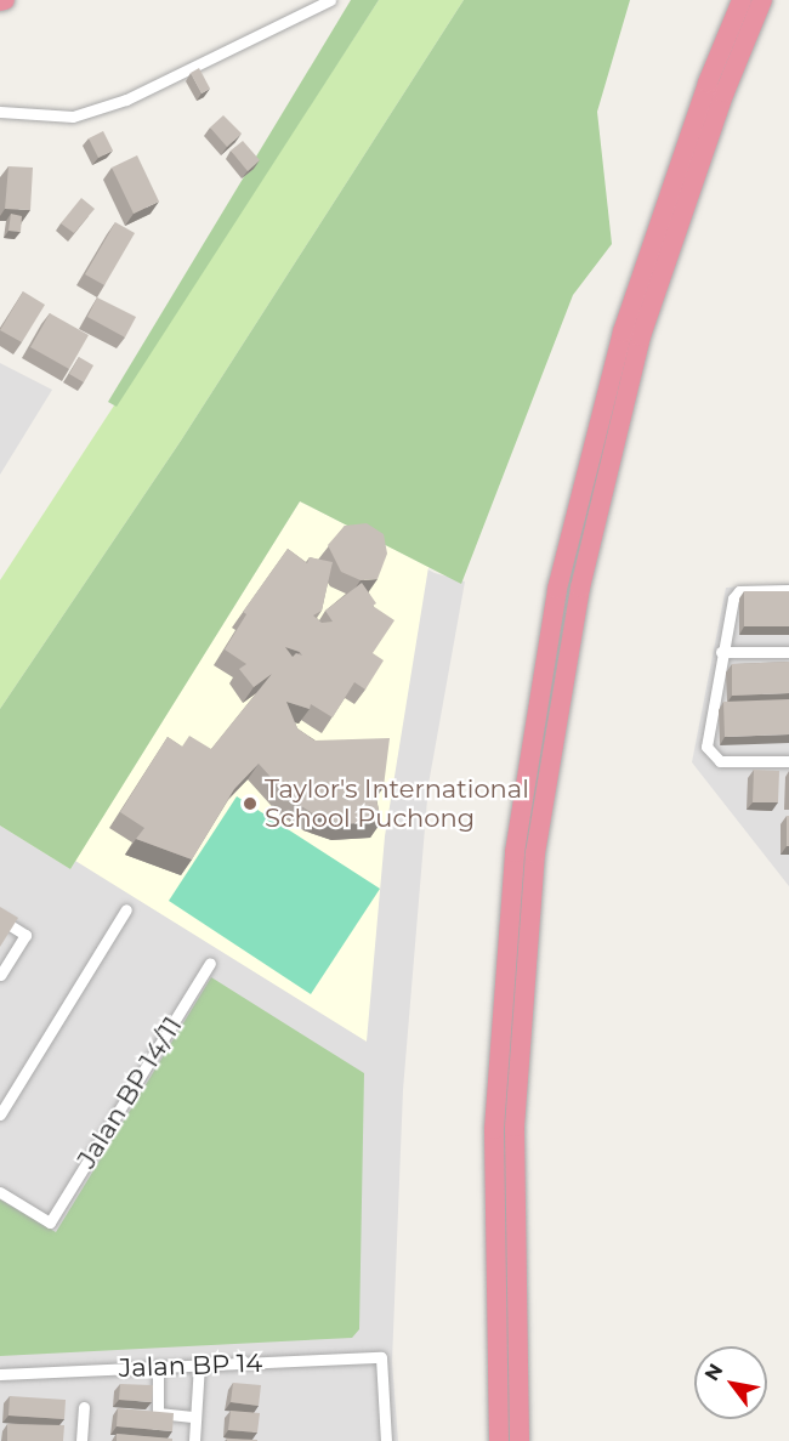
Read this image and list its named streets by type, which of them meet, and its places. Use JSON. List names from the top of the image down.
{
  "streets": {
    "street": ["Jalan BP 14/11", "Jalan BP 14"]
  },
  "places": ["Taylor's International School Puchong"],
  "north": "top left"
}
